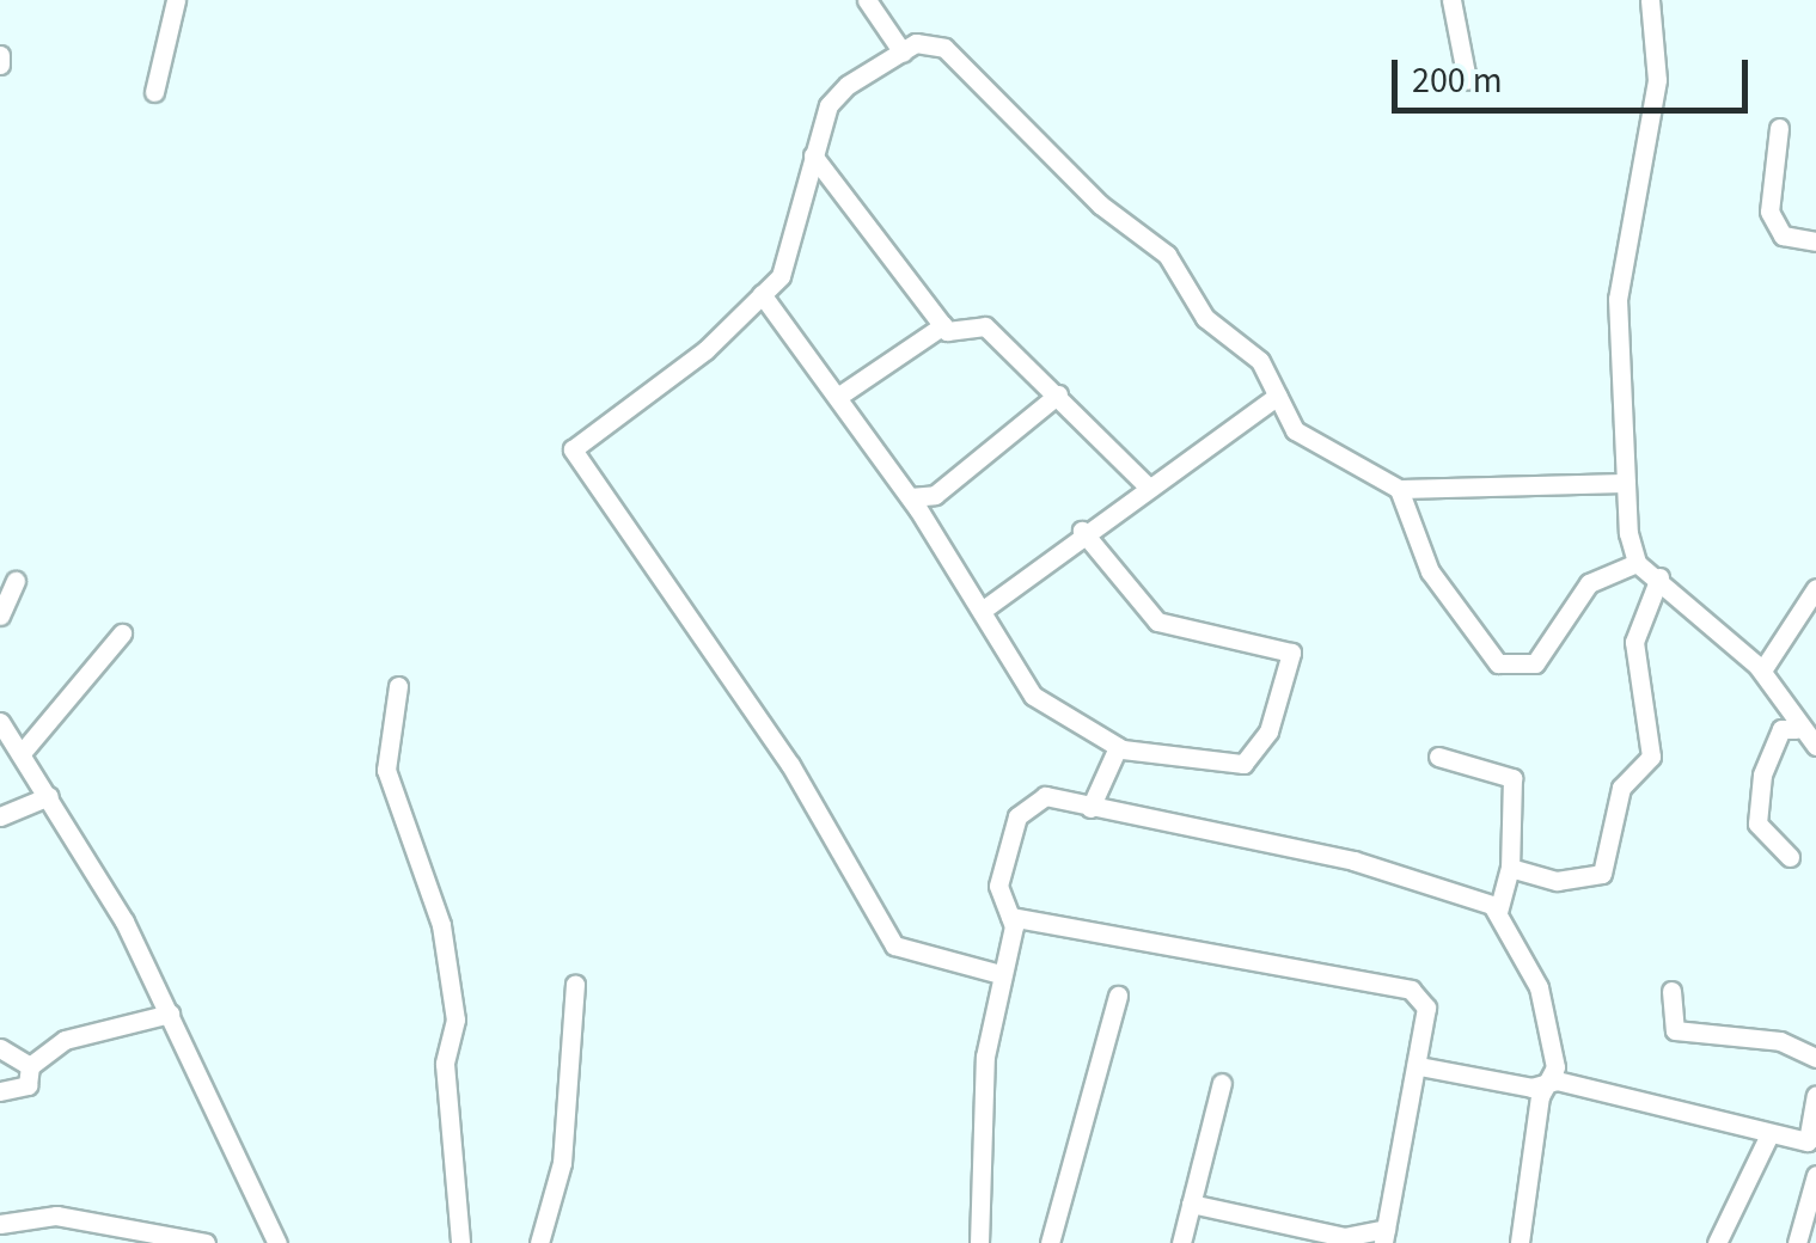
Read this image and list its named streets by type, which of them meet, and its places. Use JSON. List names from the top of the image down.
{
  "scale_bar": "200 m"
}
